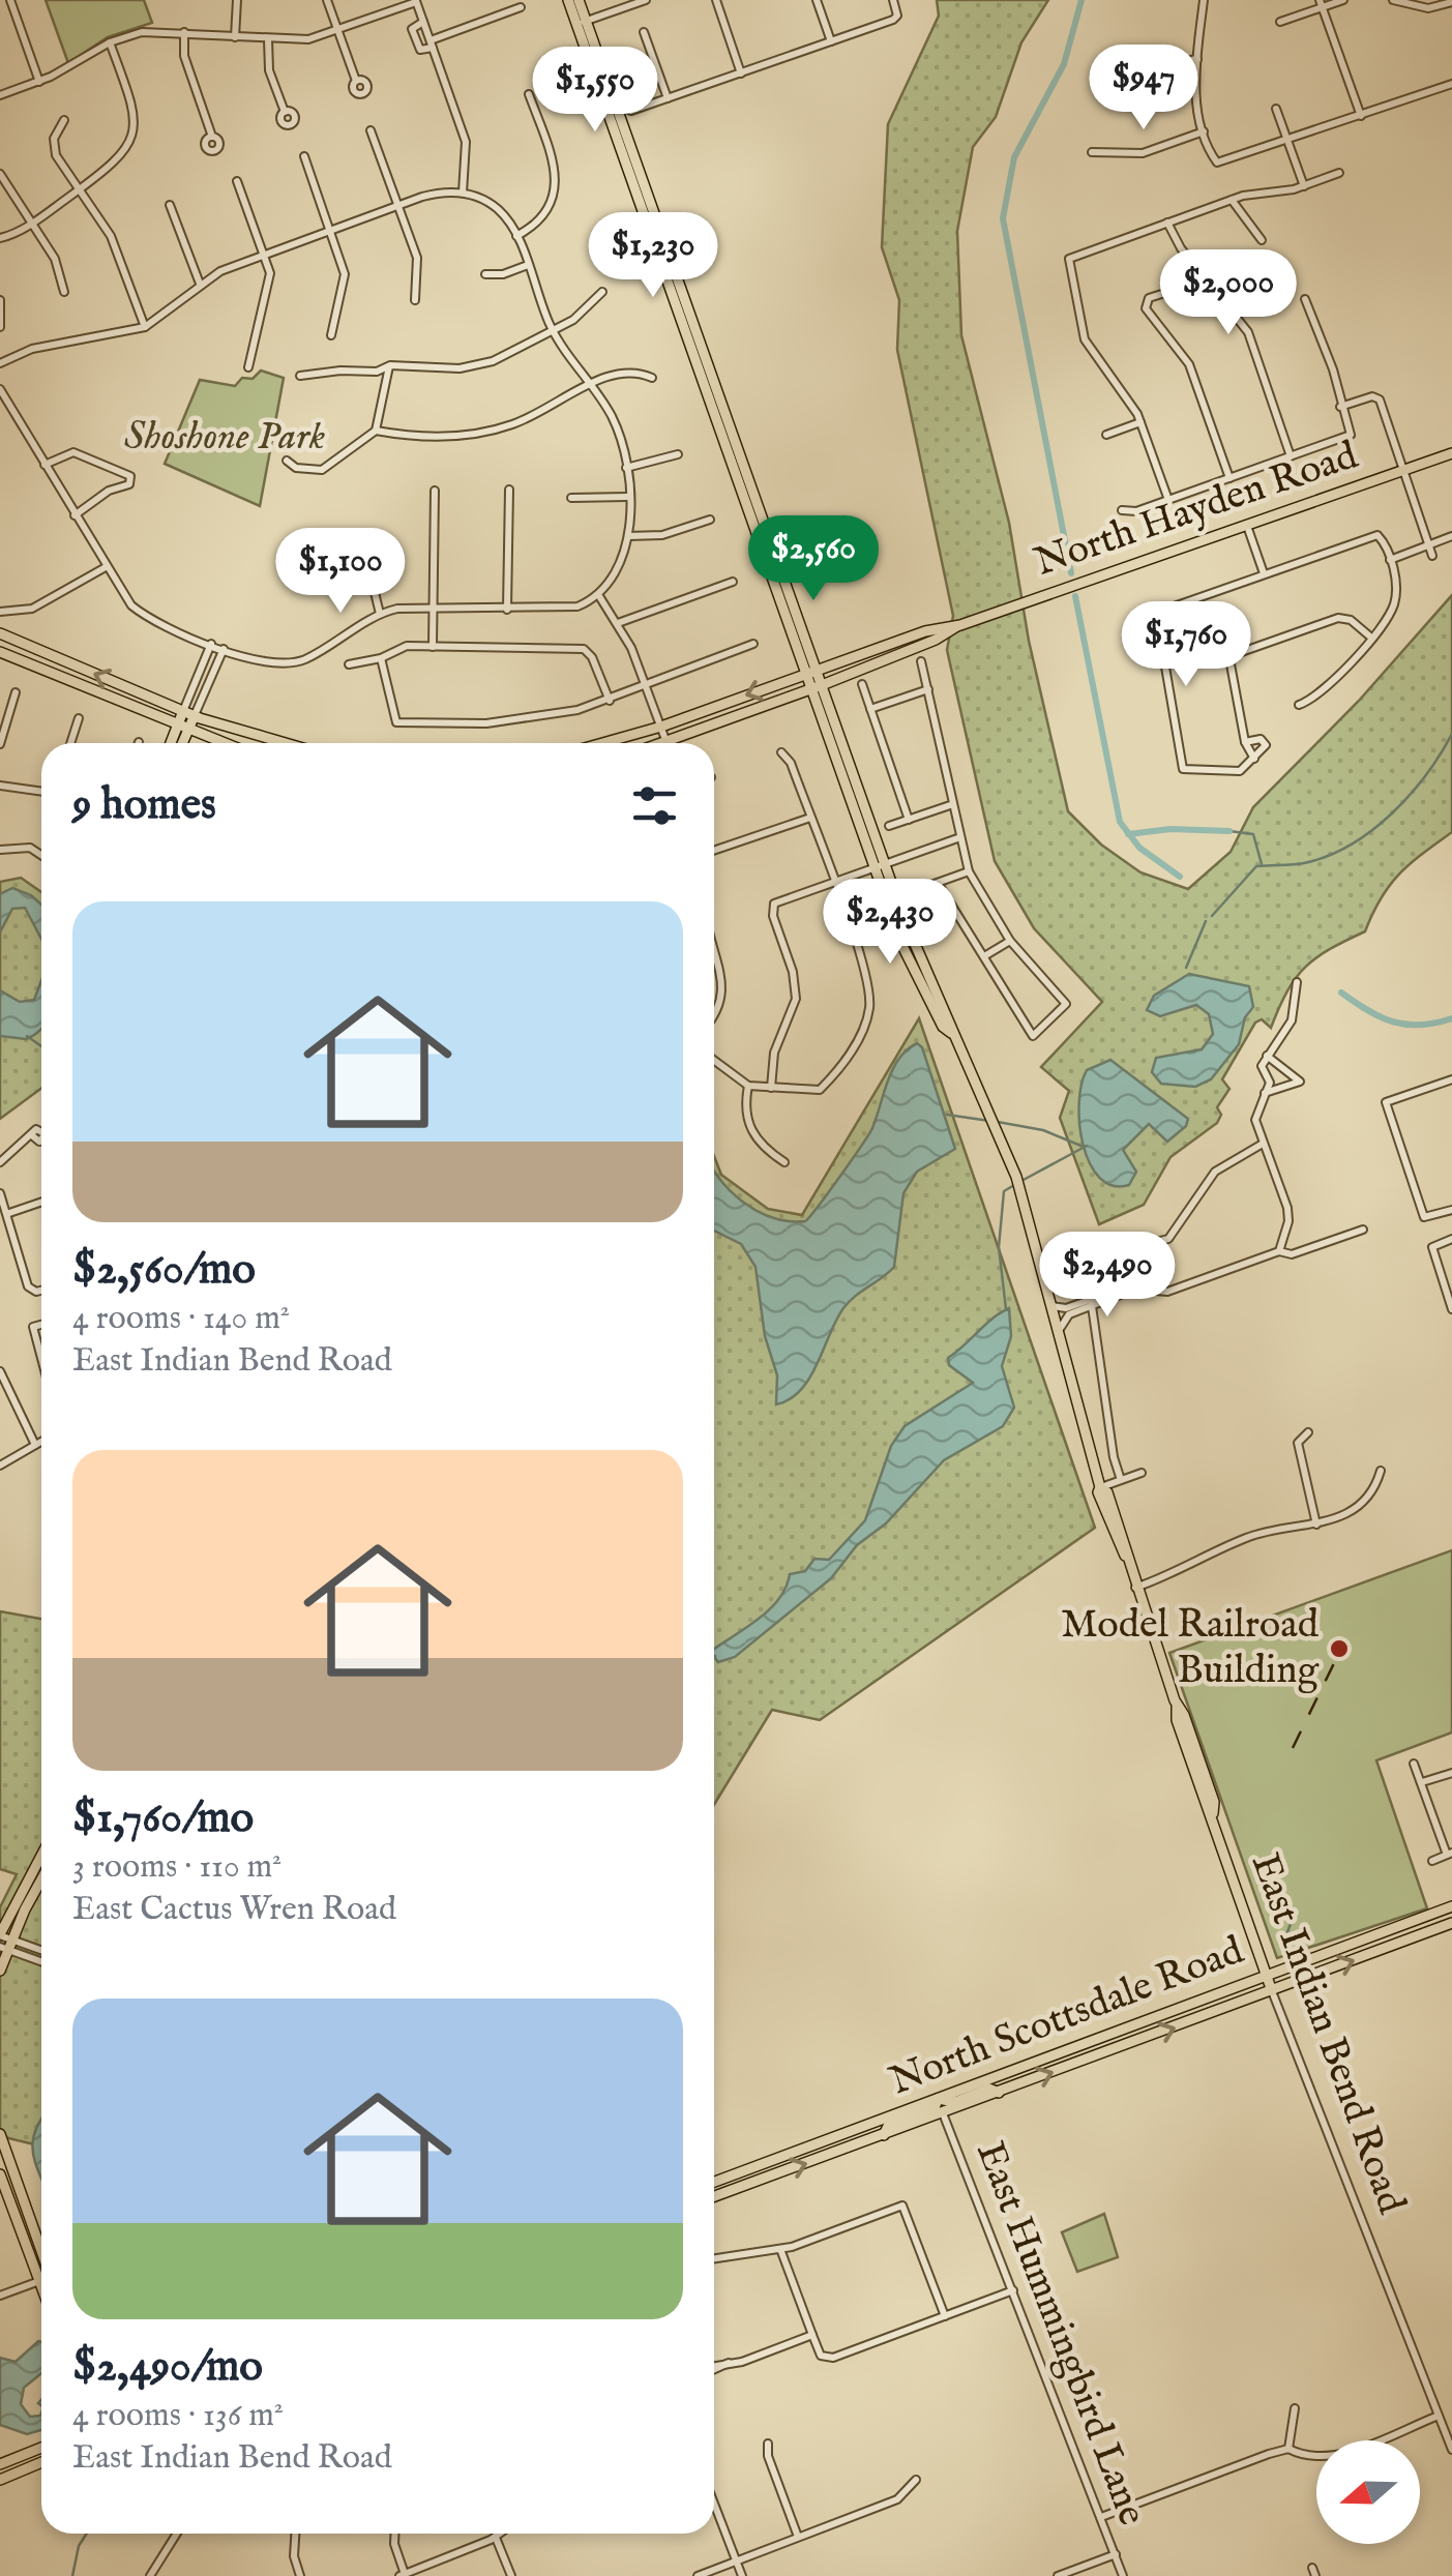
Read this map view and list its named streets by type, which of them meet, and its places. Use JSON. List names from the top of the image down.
{
  "streets": {
    "main road": ["North Hayden Road", "North Scottsdale Road", "East Indian Bend Road"],
    "street": ["East Hummingbird Lane"]
  },
  "crossings": [
    ["North Hayden Road", "East Indian Bend Road"],
    ["North Scottsdale Road", "East Indian Bend Road"],
    ["North Scottsdale Road", "East Hummingbird Lane"]
  ],
  "parks": ["Shoshone Park"],
  "places": ["Model Railroad Building"],
  "north": "left",
  "page": {
    "price": [
      "$947",
      "$1,550",
      "$1,230",
      "$2,000",
      "$2,560",
      "$1,100",
      "$1,760",
      "$2,430",
      "$2,490"
    ],
    "heading": "9 homes",
    "list": [
      {
        "name": "$2,560/mo",
        "note": "4 rooms · 140 m² · East Indian Bend Road"
      },
      {
        "name": "$1,760/mo",
        "note": "3 rooms · 110 m² · East Cactus Wren Road"
      },
      {
        "name": "$2,490/mo",
        "note": "4 rooms · 136 m² · East Indian Bend Road"
      }
    ]
  }
}
